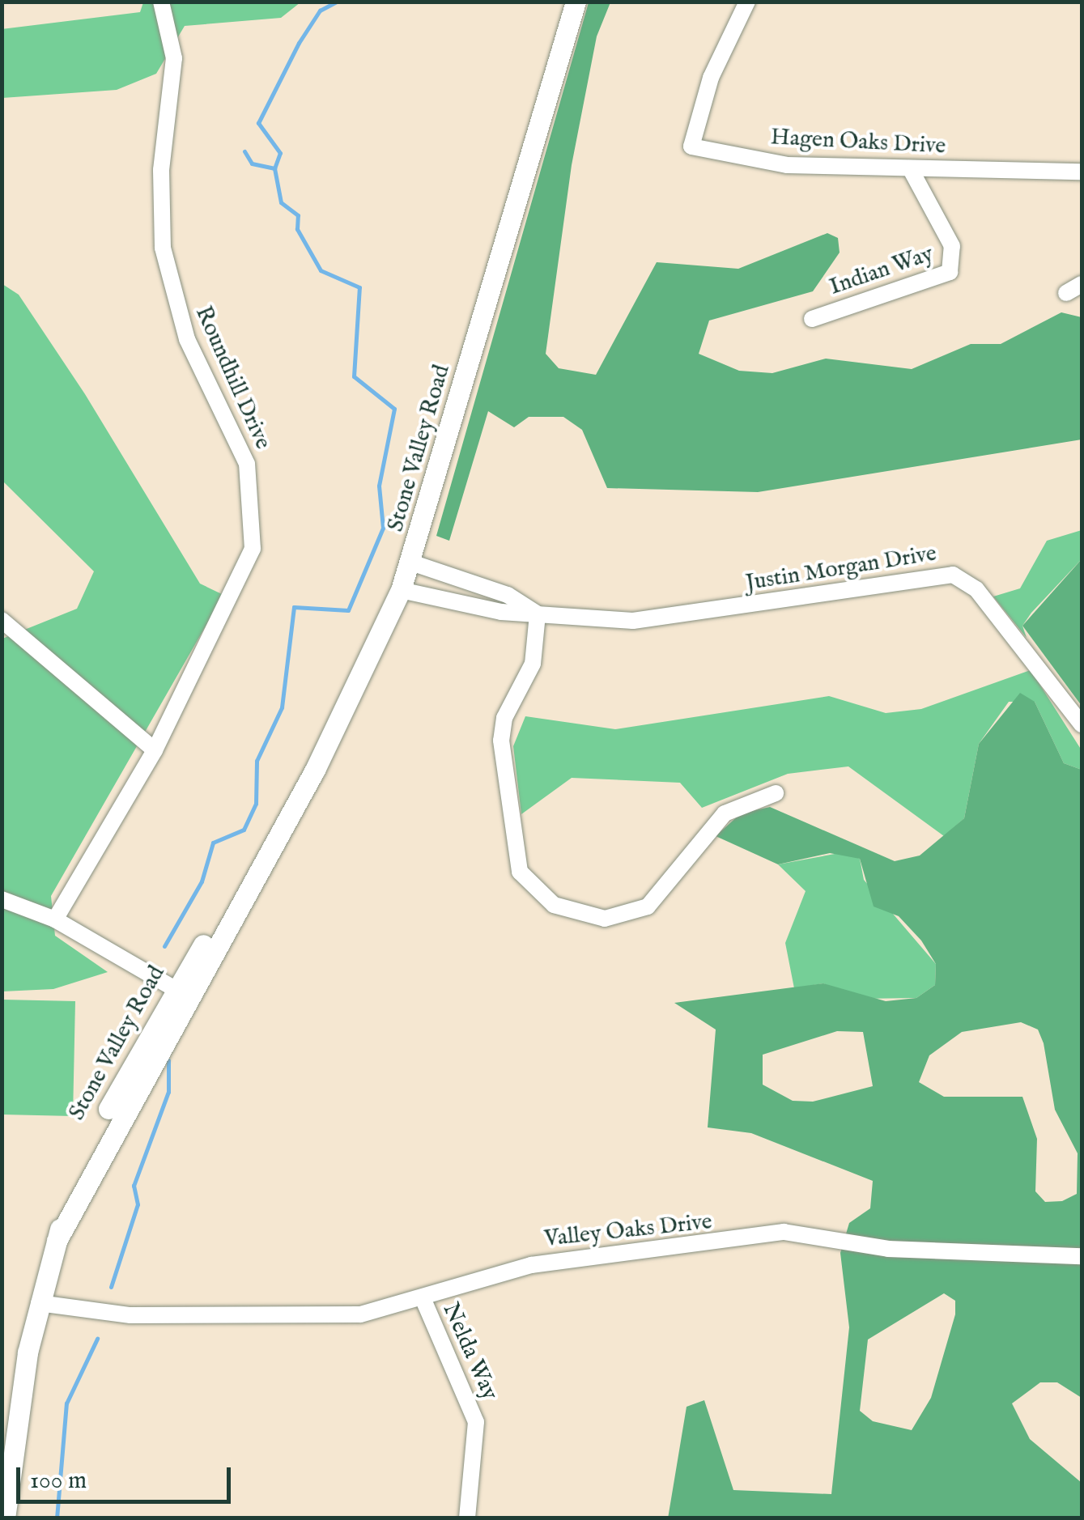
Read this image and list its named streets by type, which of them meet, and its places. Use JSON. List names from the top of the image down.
{
  "streets": {
    "street": [
      "Hagen Oaks Drive",
      "Indian Way",
      "Roundhill Drive",
      "Stone Valley Road",
      "Justin Morgan Drive",
      "Valley Oaks Drive",
      "Nelda Way"
    ]
  },
  "crossings": [
    ["Hagen Oaks Drive", "Indian Way"],
    ["Stone Valley Road", "Justin Morgan Drive"],
    ["Stone Valley Road", "Valley Oaks Drive"],
    ["Valley Oaks Drive", "Nelda Way"]
  ],
  "scale_bar": "100 m"
}
